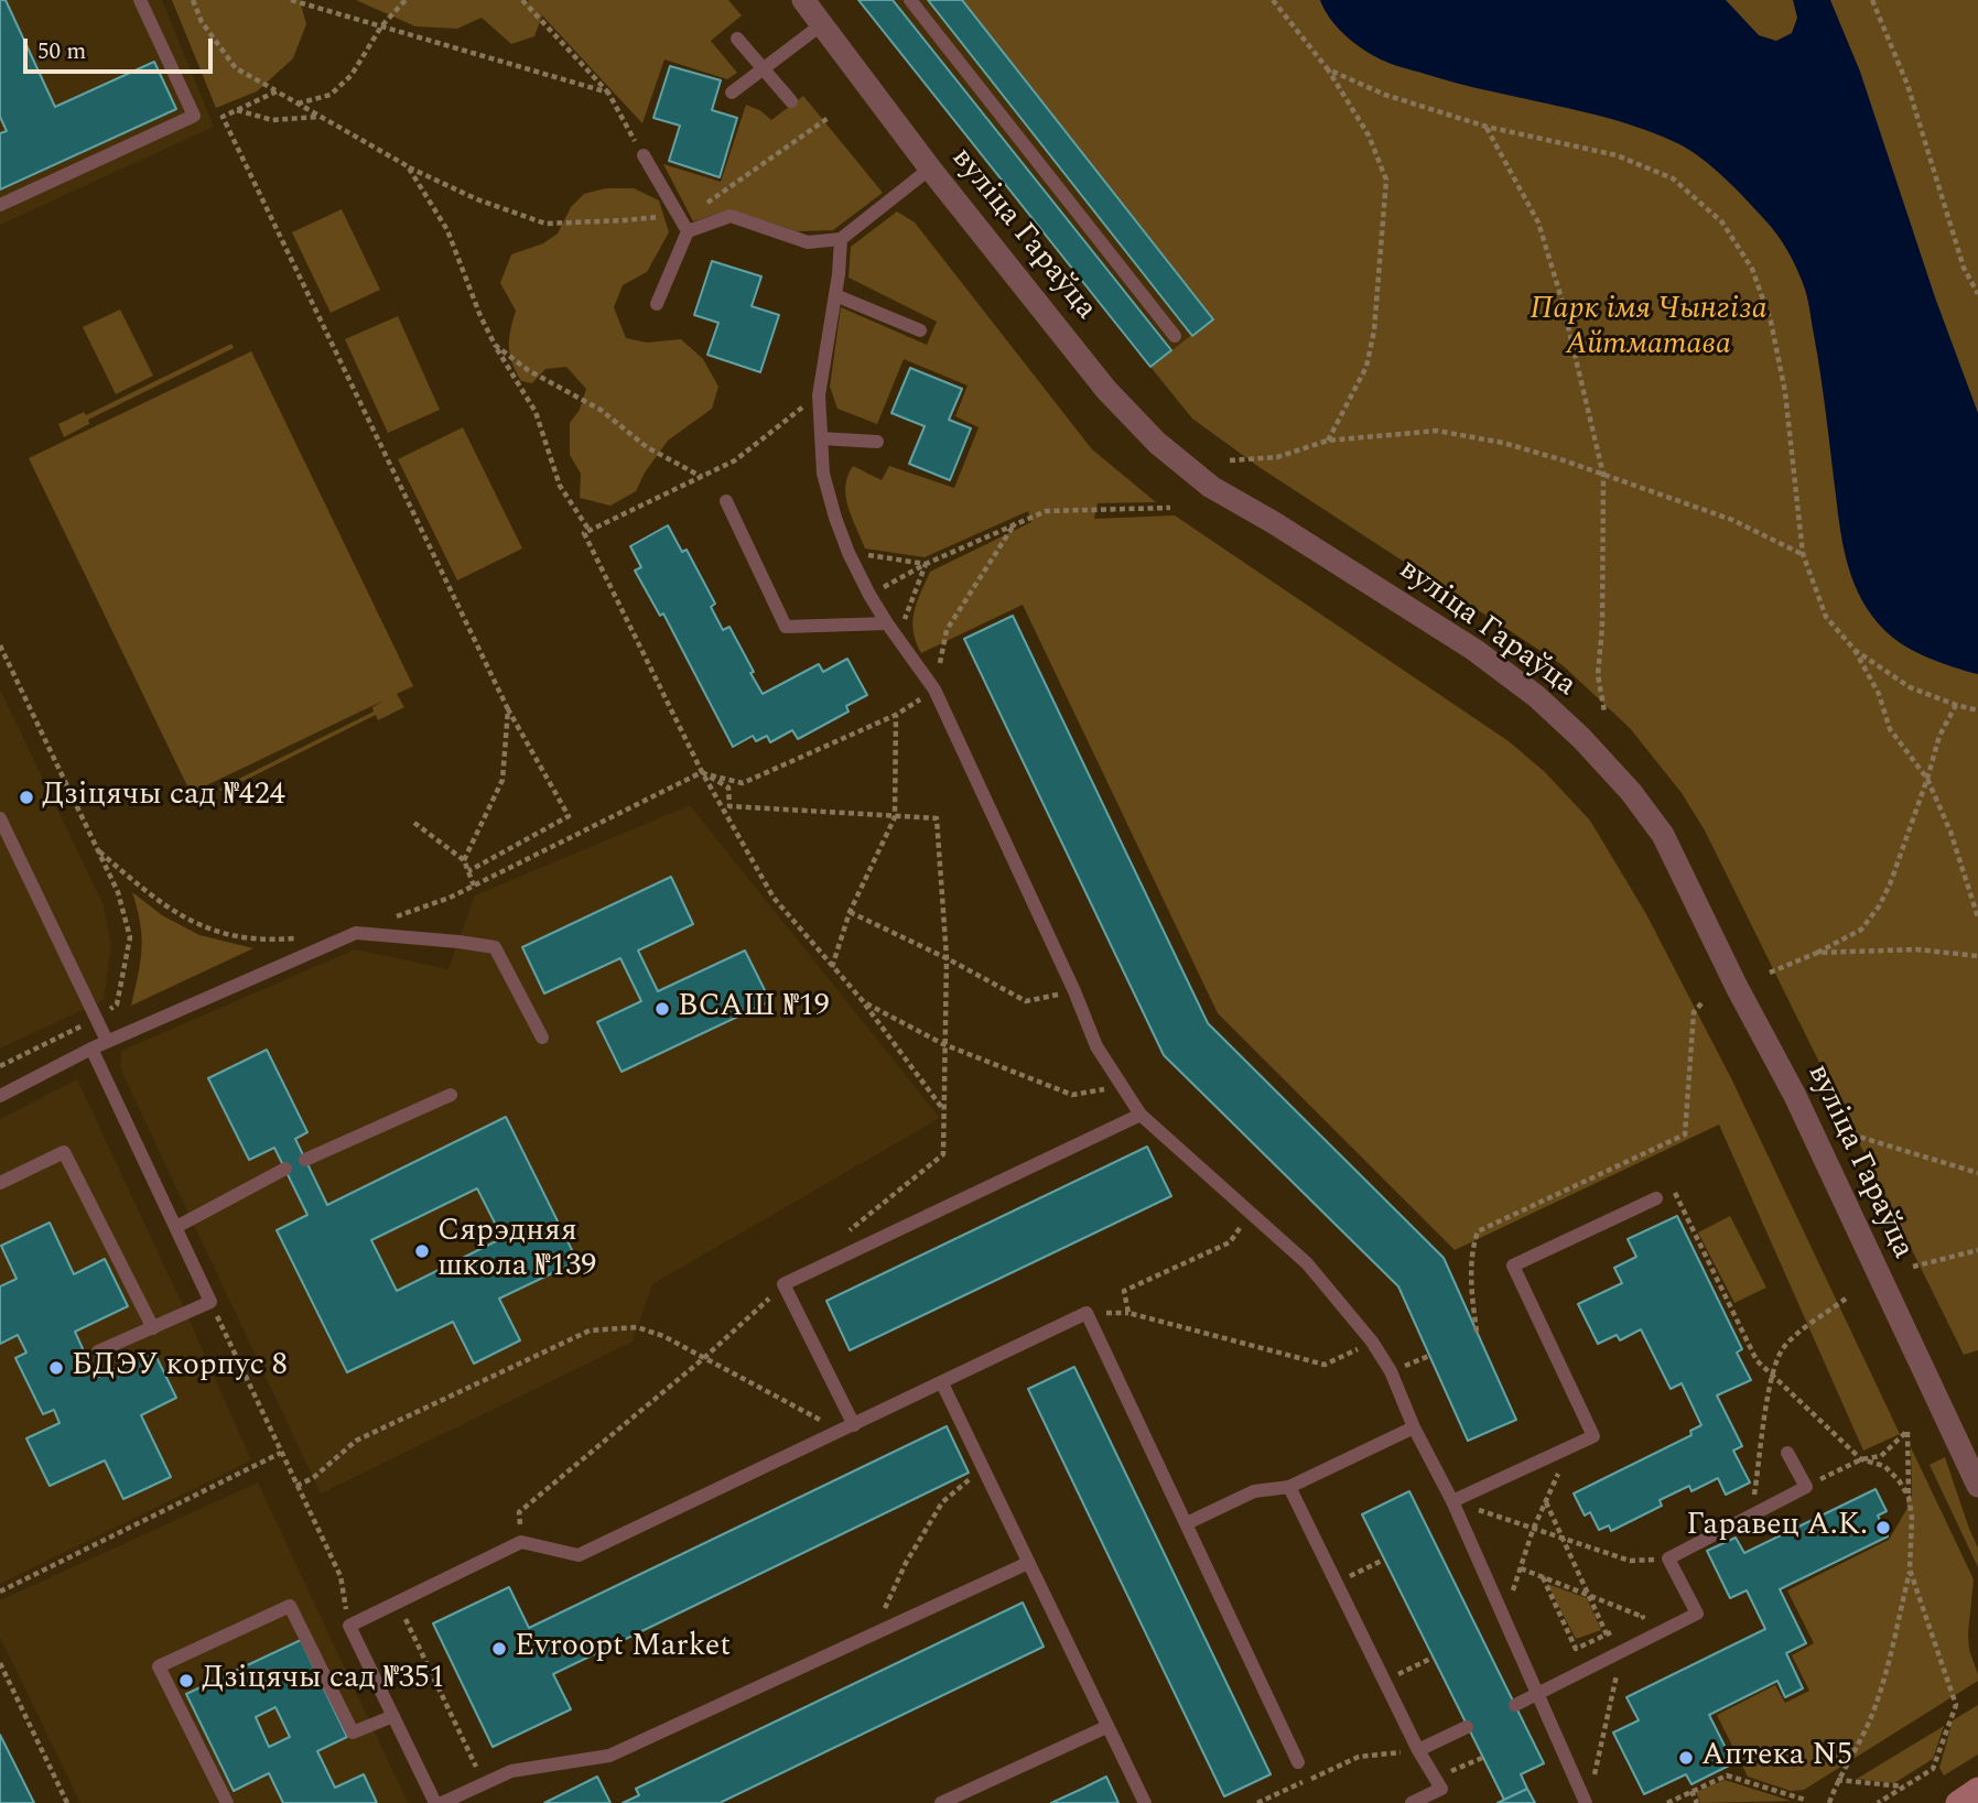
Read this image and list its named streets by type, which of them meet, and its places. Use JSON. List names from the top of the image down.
{
  "streets": {
    "street": ["вуліца Гараўца"]
  },
  "parks": ["Парк імя Чынгіза Айтматава"],
  "places": [
    "Дзіцячы сад №424",
    "ВСАШ №19",
    "Сярэдняя школа №139",
    "БДЭУ корпус 8",
    "Гаравец А.К.",
    "Evroopt Market",
    "Дзіцячы сад №351",
    "Аптека N5"
  ],
  "scale_bar": "50 m"
}
